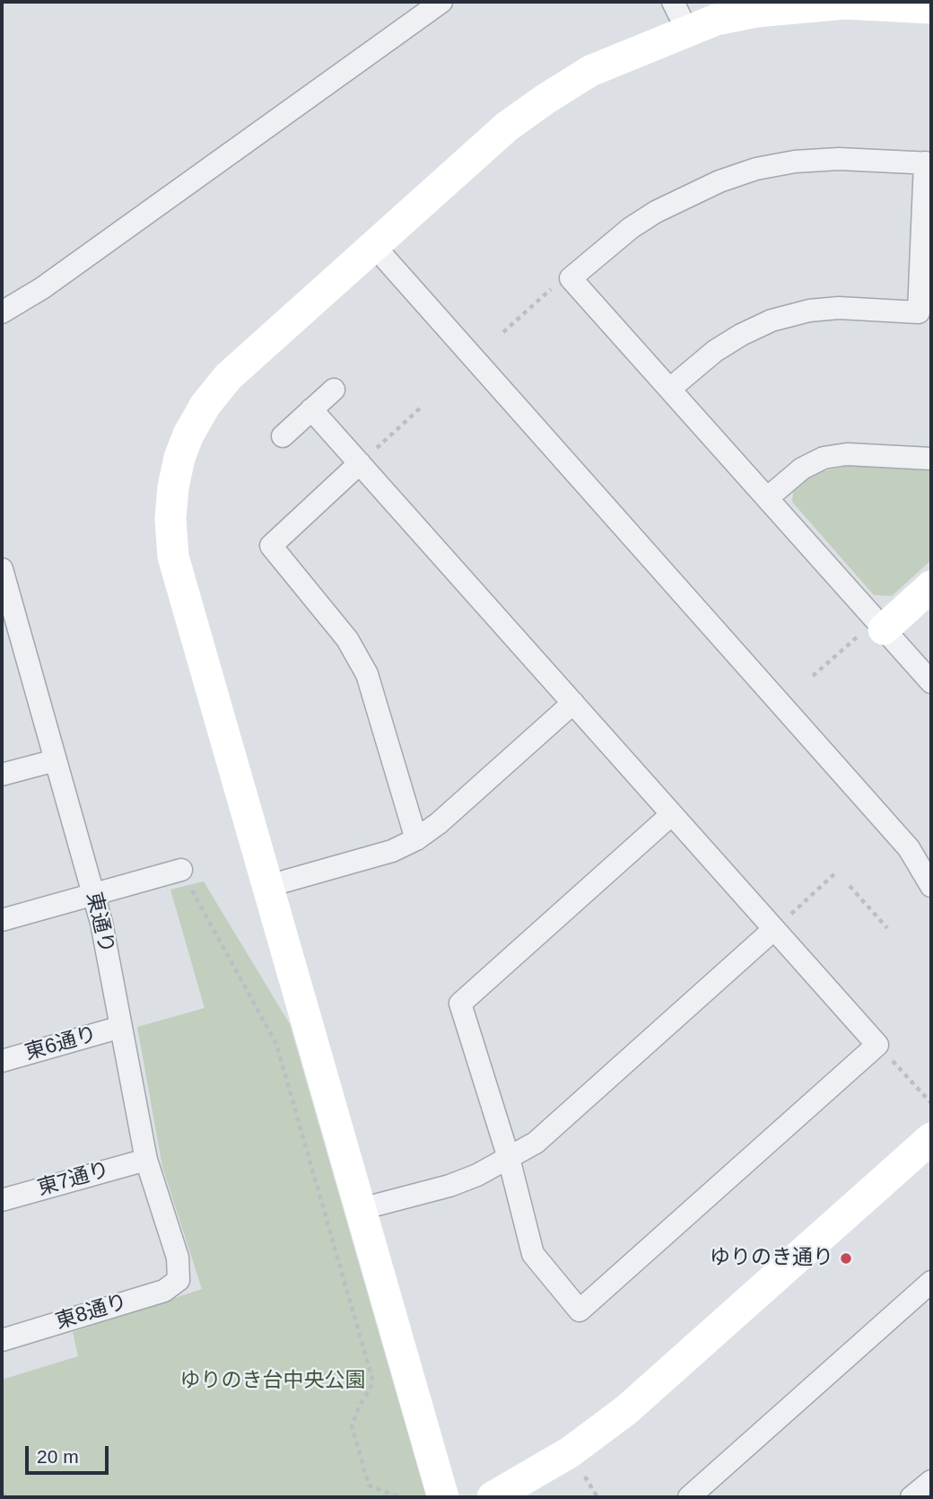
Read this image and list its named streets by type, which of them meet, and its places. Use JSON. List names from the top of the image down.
{
  "streets": {
    "street": [
      "東通り",
      "東6通り",
      "東7通り",
      "東8通り"
    ]
  },
  "crossings": [
    ["東通り", "東6通り"],
    ["東通り", "東7通り"],
    ["東通り", "東8通り"]
  ],
  "parks": ["ゆりのき台中央公園"],
  "places": ["ゆりのき通り"],
  "scale_bar": "20 m"
}
